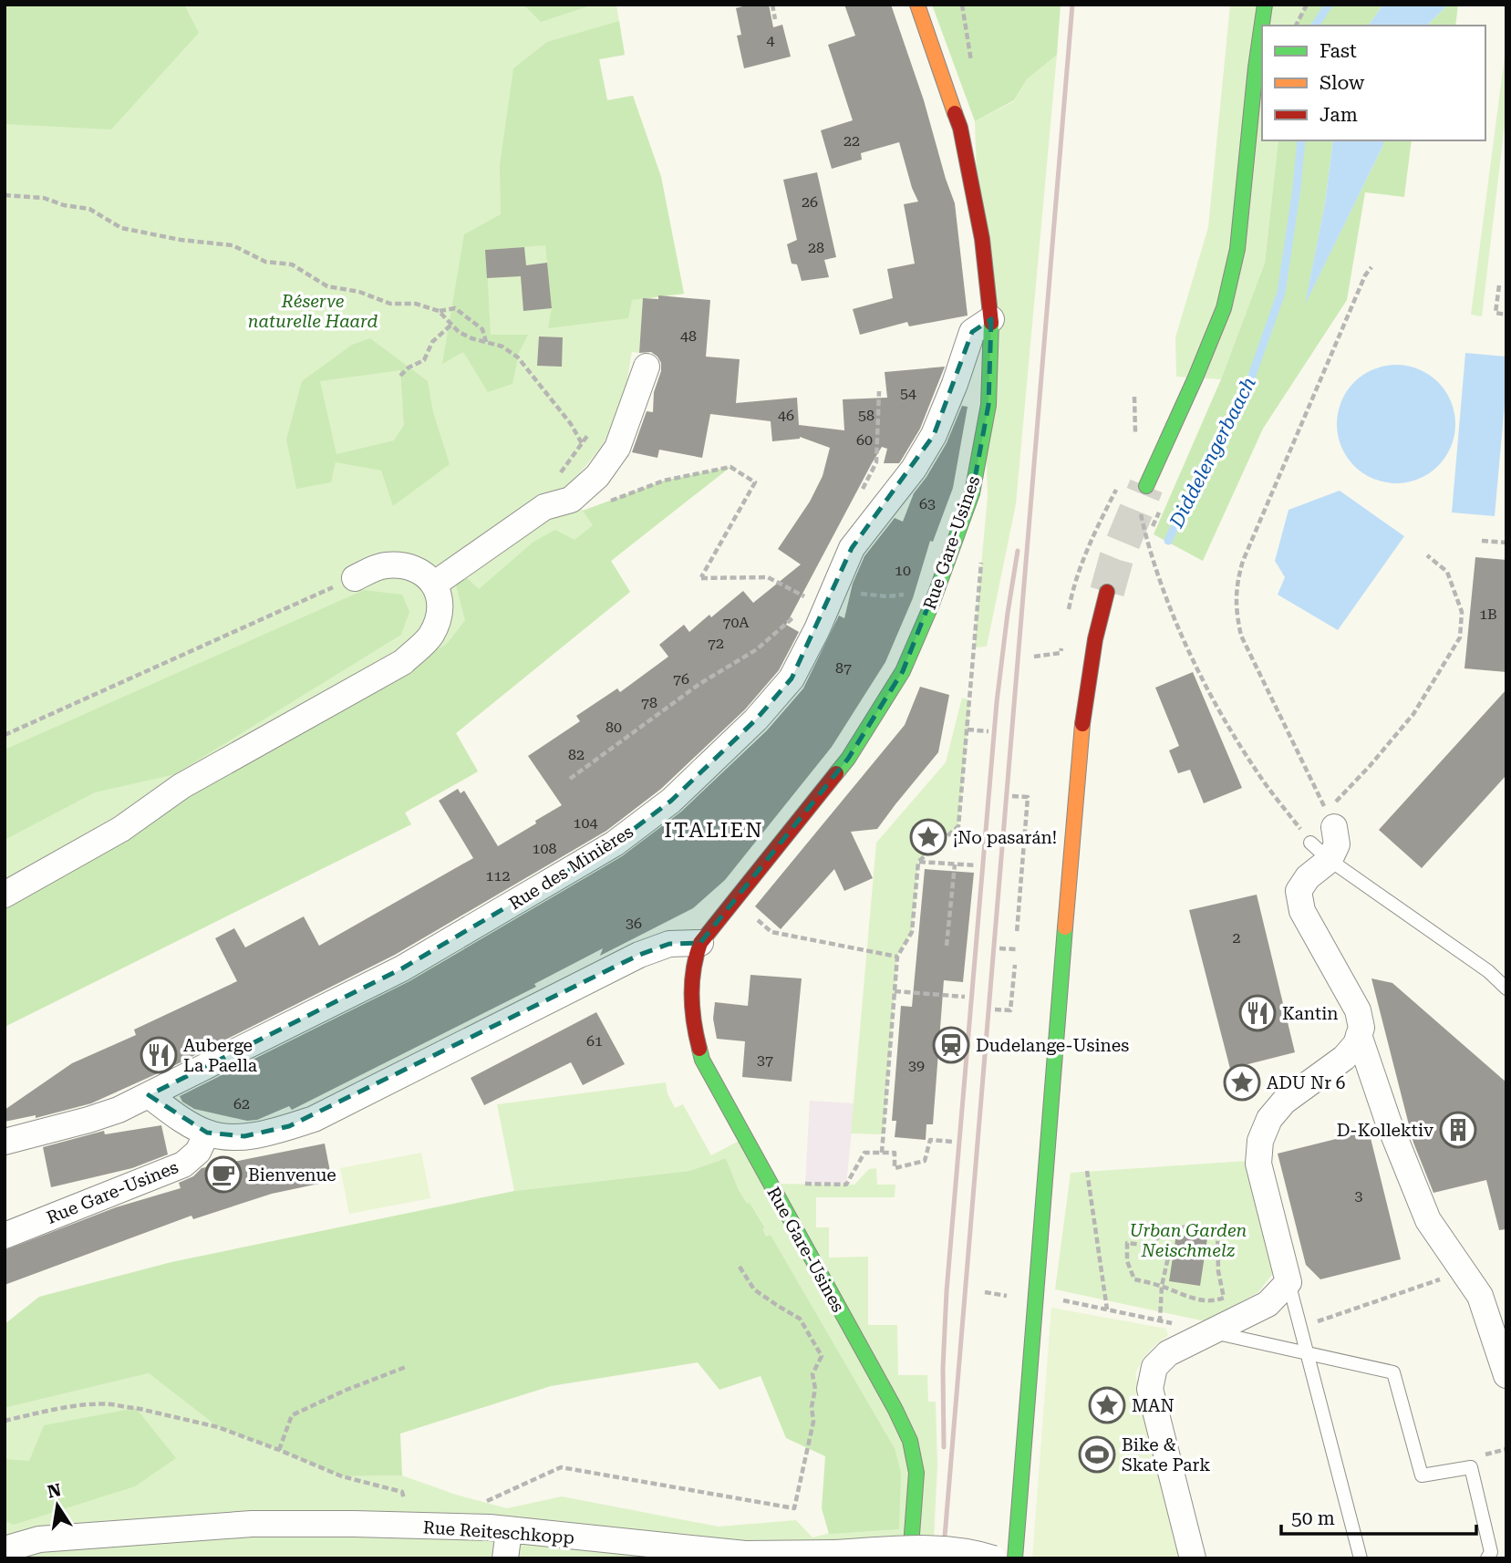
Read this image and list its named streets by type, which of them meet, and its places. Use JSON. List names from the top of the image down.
{
  "streets": {
    "street": ["Rue Gare-Usines", "Rue des Minières", "Rue Reiteschkopp"]
  },
  "crossings": [
    ["Rue Gare-Usines", "Rue des Minières"]
  ],
  "districts": ["ITALIEN"],
  "water": ["Diddelengerbaach"],
  "parks": ["Réserve naturelle Haard", "Urban Garden Neischmelz"],
  "places": {
    "place": ["¡No pasarán!", "ADU Nr 6", "MAN"],
    "restaurant": ["Kantin", "Auberge La Paella"],
    "station": ["Dudelange-Usines"],
    "building": ["D-Kollektiv"],
    "cafe": ["Bienvenue"],
    "sports": ["Bike & Skate Park"]
  },
  "house_numbers": [
    "4",
    "22",
    "26",
    "28",
    "48",
    "54",
    "46",
    "58",
    "60",
    "63",
    "10",
    "1B",
    "70A",
    "72",
    "87",
    "76",
    "78",
    "80",
    "82",
    "104",
    "108",
    "112",
    "36",
    "2",
    "61",
    "37",
    "39",
    "62",
    "3"
  ],
  "legend": ["Fast", "Slow", "Jam"],
  "scale_bar": "50 m",
  "north": "top"
}
